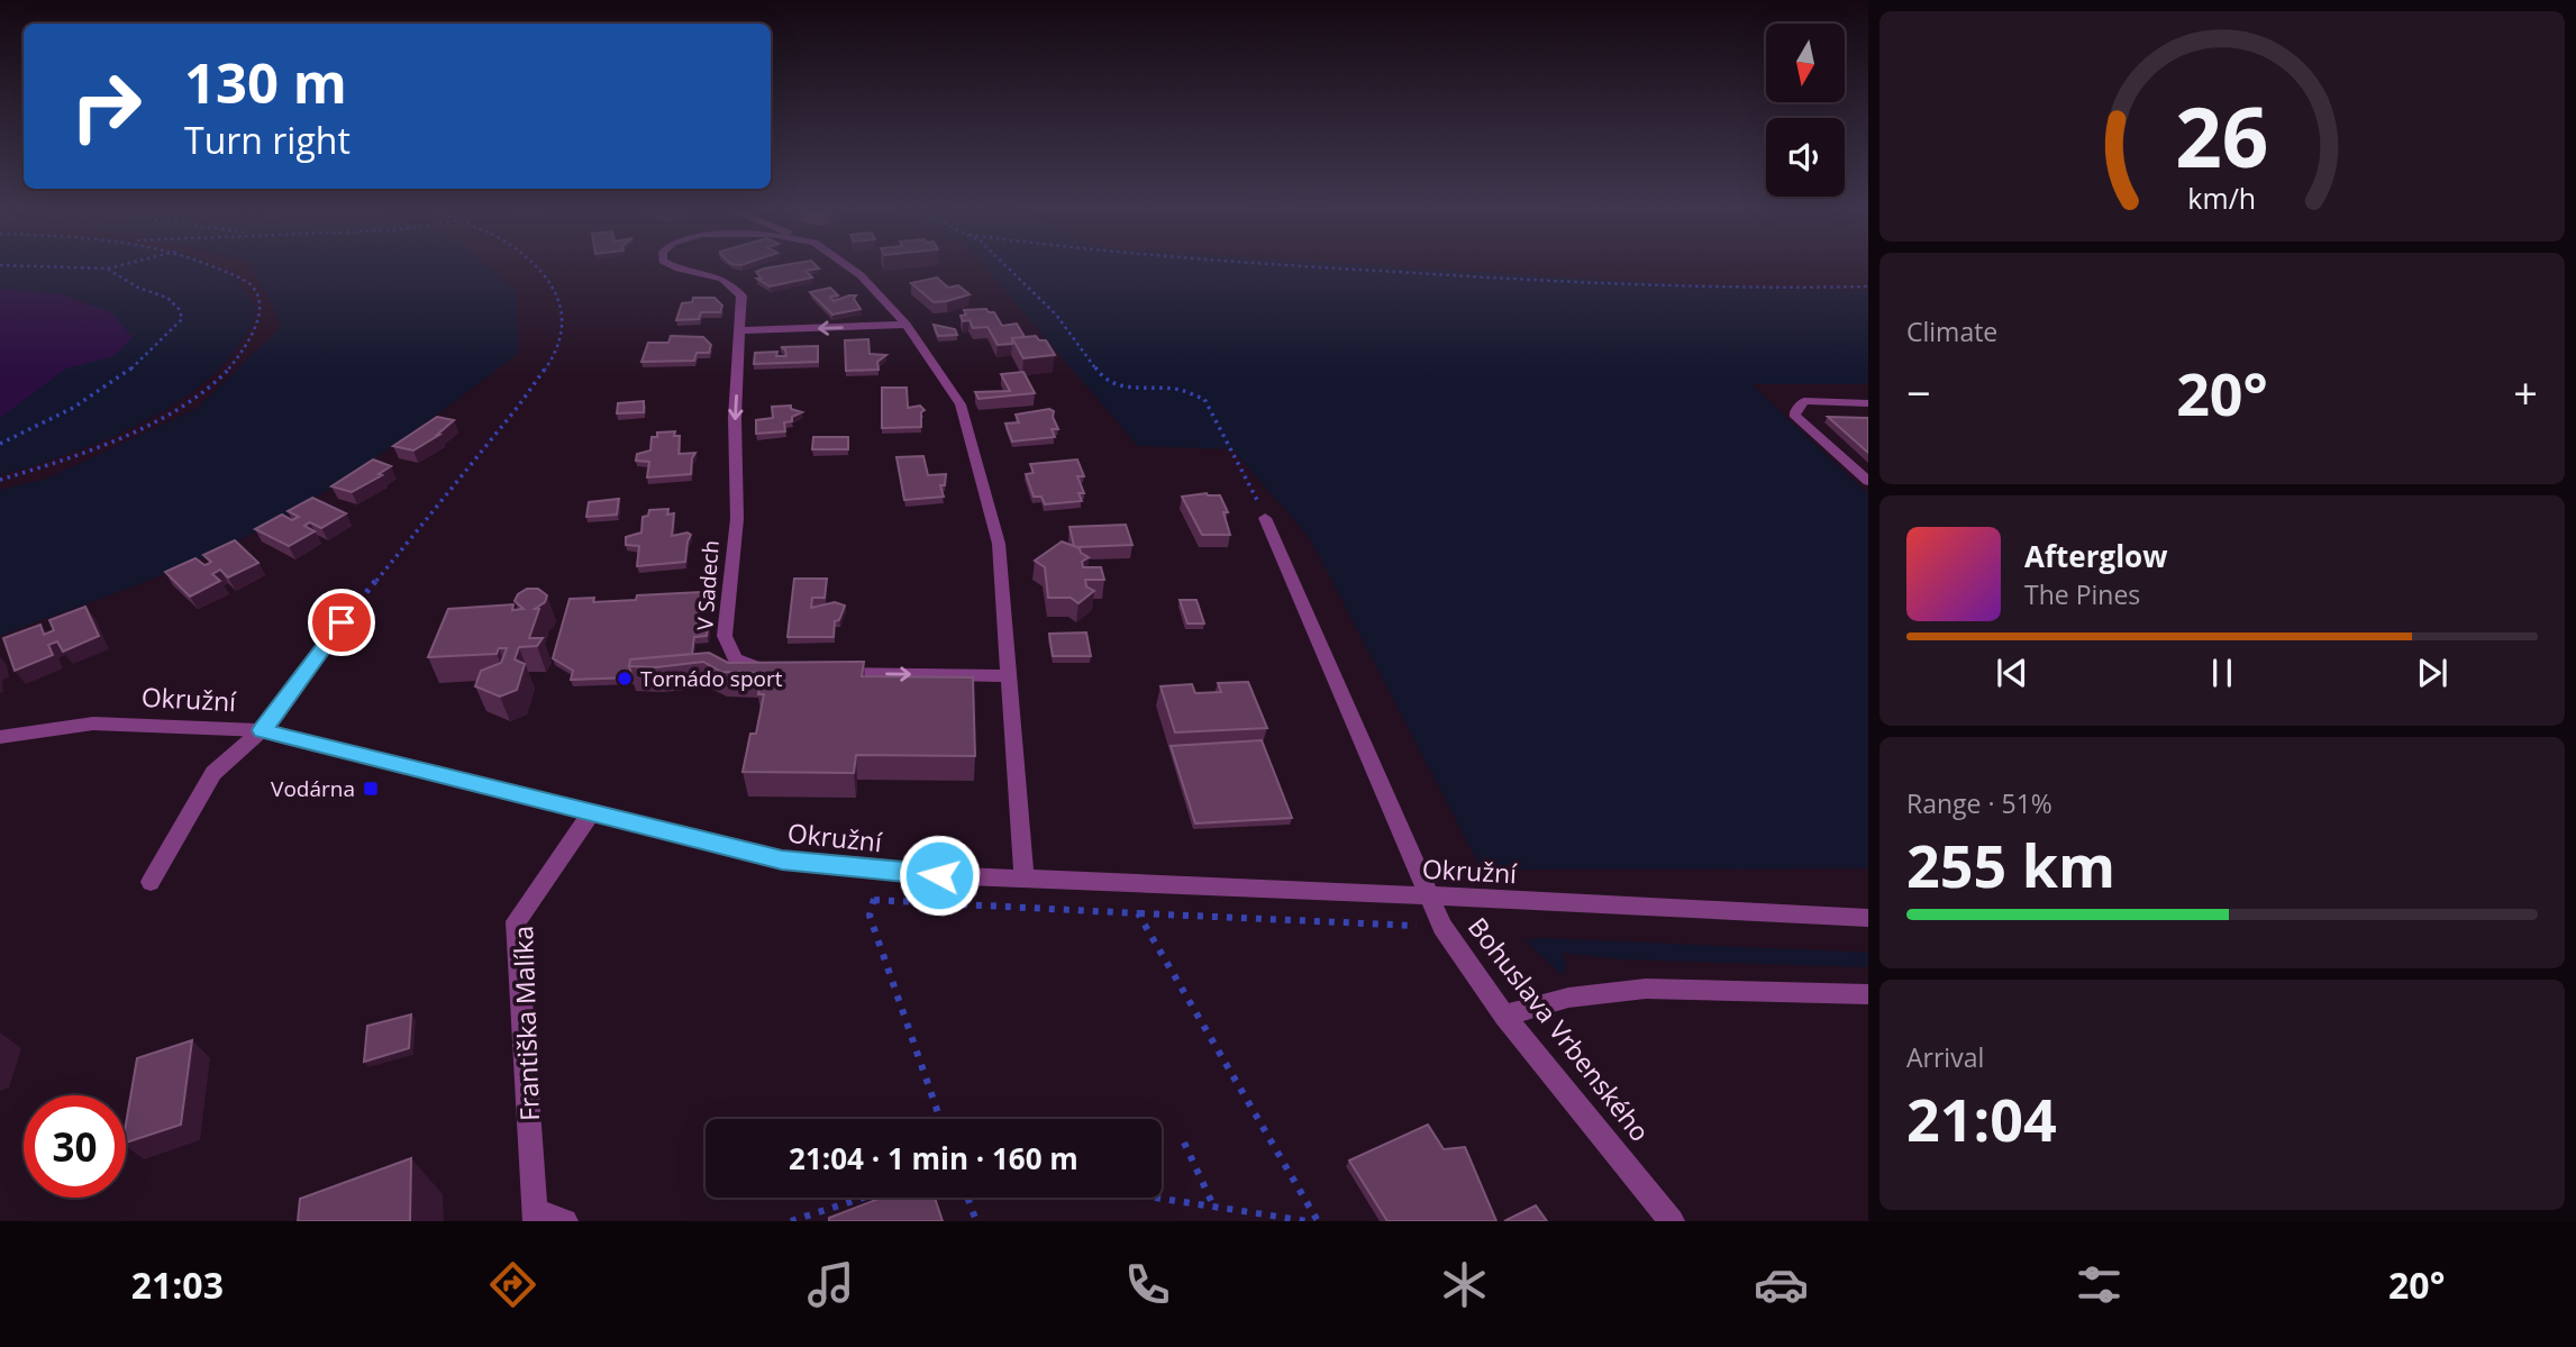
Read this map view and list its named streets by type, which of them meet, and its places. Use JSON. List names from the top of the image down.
{
  "streets": {
    "street": [
      "V Sadech",
      "Okružní",
      "Františka Malíka",
      "Bohuslava Vrbenského"
    ]
  },
  "crossings": [
    ["V Sadech", "Okružní"],
    ["Okružní", "Františka Malíka"],
    ["Okružní", "Bohuslava Vrbenského"]
  ],
  "places": {
    "other": ["Tornádo sport"],
    "transit": ["Vodárna"]
  },
  "north": "bottom",
  "page": {
    "turn": ["130 m", "Turn right"],
    "tile": [
      "Climate",
      ["Range · 51%", "255 km"],
      ["Arrival", "21:04"]
    ],
    "heat": ["−", "20°", "+"],
    "song": ["Afterglow", "The Pines"],
    "limit": "30",
    "trip": "21:04 · 1 min · 160 m",
    "tabs": ["21:03", "20°"],
    "gauge": ["26", "km/h"]
  }
}
